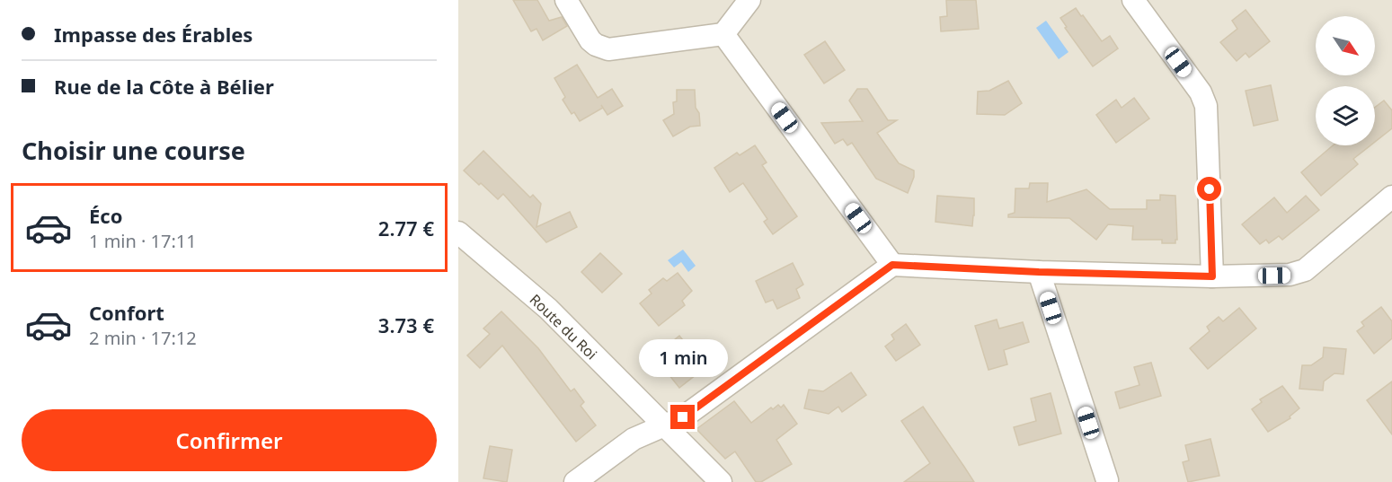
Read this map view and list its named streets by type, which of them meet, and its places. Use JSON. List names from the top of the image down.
{
  "streets": {
    "street": ["Route du Roi"]
  },
  "north": "bottom right",
  "page": {
    "banner": ["Impasse des Érables", "Rue de la Côte à Bélier"],
    "heading": "Choisir une course",
    "list": [
      {
        "name": "Éco",
        "note": "1 min · 17:11",
        "value": "2.77 €"
      },
      {
        "name": "Confort",
        "note": "2 min · 17:12",
        "value": "3.73 €"
      }
    ],
    "bubble": "1 min",
    "buttons": "Confirmer"
  }
}
